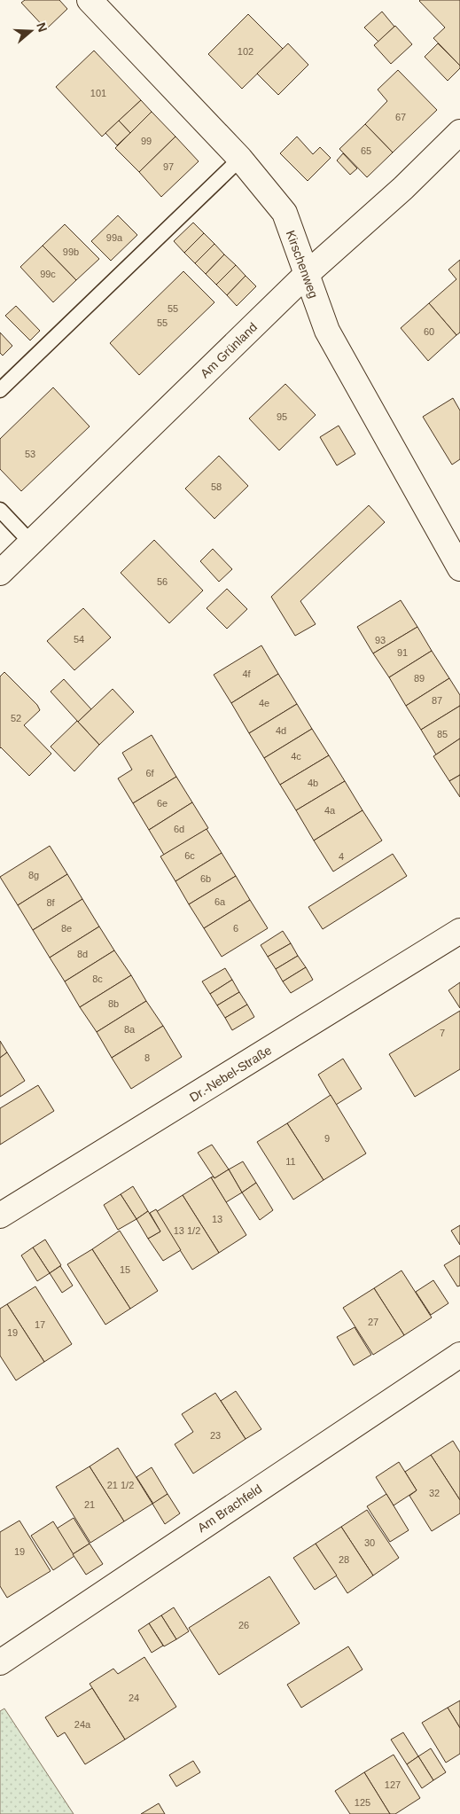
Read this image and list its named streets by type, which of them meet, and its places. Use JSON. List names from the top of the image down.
{
  "streets": {
    "street": [
      "Kirschenweg",
      "Am Grünland",
      "Dr.-Nebel-Straße",
      "Am Brachfeld"
    ]
  },
  "crossings": [
    ["Kirschenweg", "Am Grünland"]
  ],
  "house_numbers": [
    "102",
    "101",
    "67",
    "99",
    "65",
    "97",
    "99a",
    "99b",
    "99c",
    "55",
    "55",
    "60",
    "95",
    "53",
    "58",
    "56",
    "54",
    "93",
    "91",
    "4f",
    "89",
    "87",
    "4e",
    "52",
    "4d",
    "85",
    "4c",
    "6f",
    "4b",
    "6e",
    "4a",
    "6d",
    "6c",
    "4",
    "8g",
    "6b",
    "6a",
    "8f",
    "8e",
    "6",
    "8d",
    "8c",
    "8b",
    "8a",
    "7",
    "8",
    "9",
    "11",
    "13",
    "13 1/2",
    "15",
    "27",
    "17",
    "19",
    "23",
    "21 1/2",
    "32",
    "21",
    "30",
    "19",
    "28",
    "26",
    "24",
    "24a",
    "127",
    "125"
  ],
  "north": "right"
}
